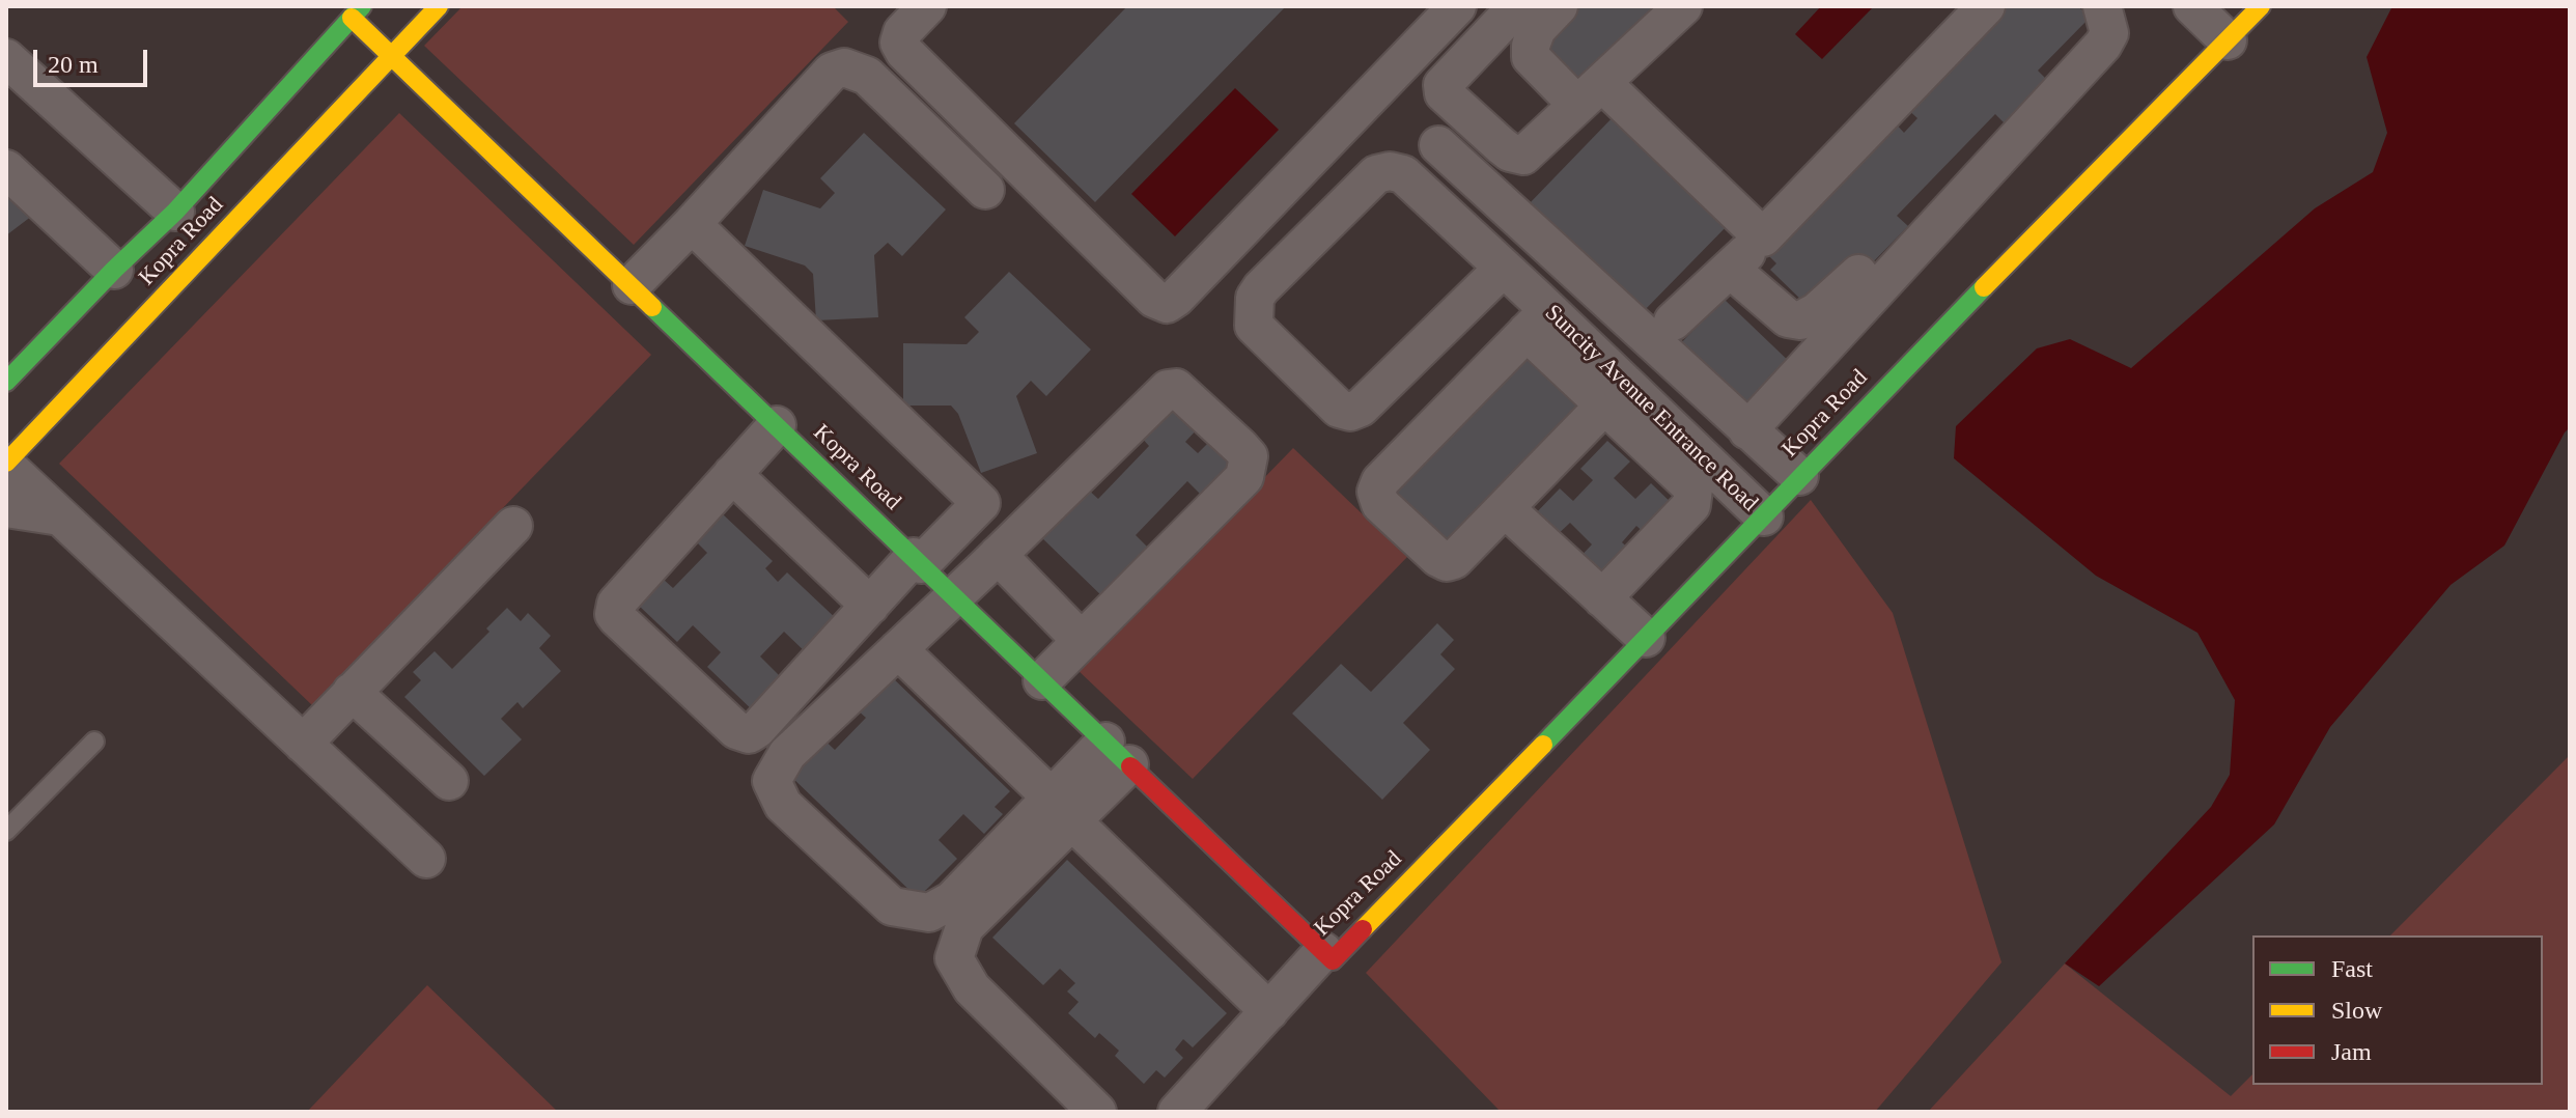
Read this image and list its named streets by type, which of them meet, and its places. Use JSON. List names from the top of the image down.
{
  "streets": {
    "street": ["Kopra Road", "Suncity Avenue Entrance Road"]
  },
  "crossings": [
    ["Kopra Road", "Suncity Avenue Entrance Road"]
  ],
  "legend": ["Fast", "Slow", "Jam"],
  "scale_bar": "20 m"
}
